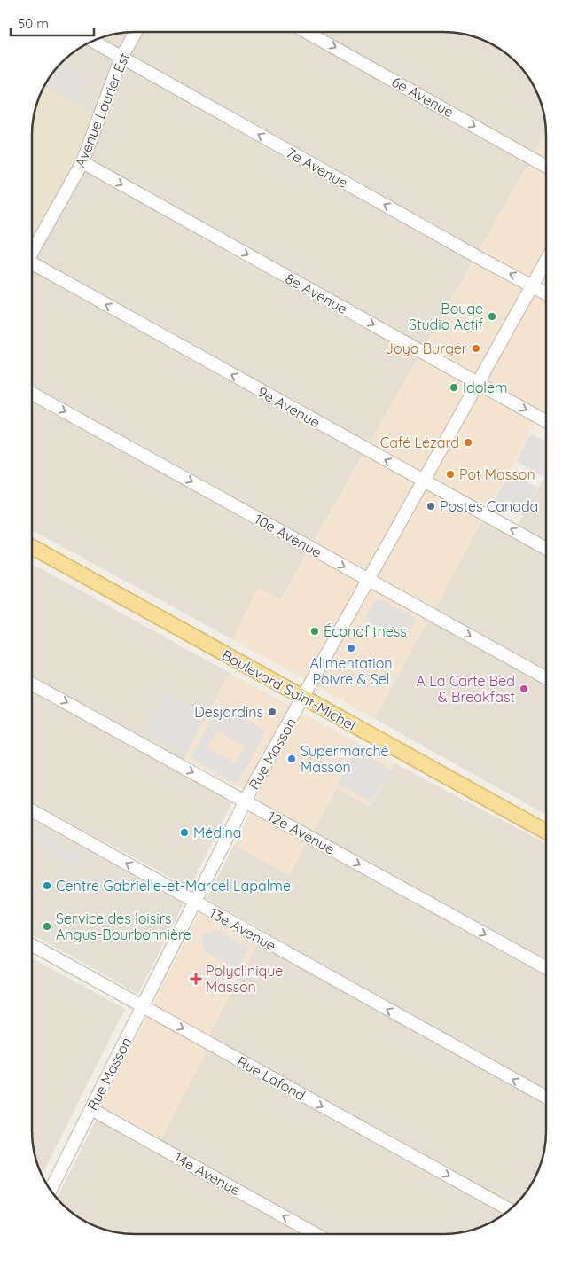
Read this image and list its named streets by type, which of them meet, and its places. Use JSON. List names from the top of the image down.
{
  "streets": {
    "main road": ["Boulevard Saint-Michel"],
    "street": [
      "6e Avenue",
      "Avenue Laurier Est",
      "7e Avenue",
      "8e Avenue",
      "9e Avenue",
      "10e Avenue",
      "Rue Masson",
      "12e Avenue",
      "13e Avenue",
      "Rue Lafond",
      "14e Avenue"
    ]
  },
  "crossings": [
    ["Avenue Laurier Est", "7e Avenue"],
    ["Avenue Laurier Est", "8e Avenue"],
    ["7e Avenue", "Rue Masson"],
    ["8e Avenue", "Rue Masson"],
    ["9e Avenue", "Rue Masson"],
    ["10e Avenue", "Rue Masson"],
    ["Boulevard Saint-Michel", "Rue Masson"],
    ["Rue Masson", "12e Avenue"],
    ["Rue Masson", "13e Avenue"],
    ["Rue Masson", "Rue Lafond"],
    ["Rue Masson", "14e Avenue"]
  ],
  "one_way": [
    "6e Avenue",
    "7e Avenue",
    "8e Avenue",
    "9e Avenue",
    "10e Avenue",
    "12e Avenue",
    "13e Avenue",
    "Rue Lafond",
    "14e Avenue"
  ],
  "places": {
    "other": [
      "Bouge Studio Actif",
      "Joyo Burger",
      "Idolem",
      "Café Lézard",
      "Pot Masson",
      "Postes Canada",
      "Éconofitness",
      "Alimentation Poivre & Sel",
      "A La Carte Bed & Breakfast",
      "Desjardins",
      "Supermarché Masson",
      "Médina",
      "Centre Gabrielle-et-Marcel Lapalme",
      "Service des loisirs Angus-Bourbonnière"
    ],
    "health": ["Polyclinique Masson"]
  },
  "scale_bar": "50 m"
}
